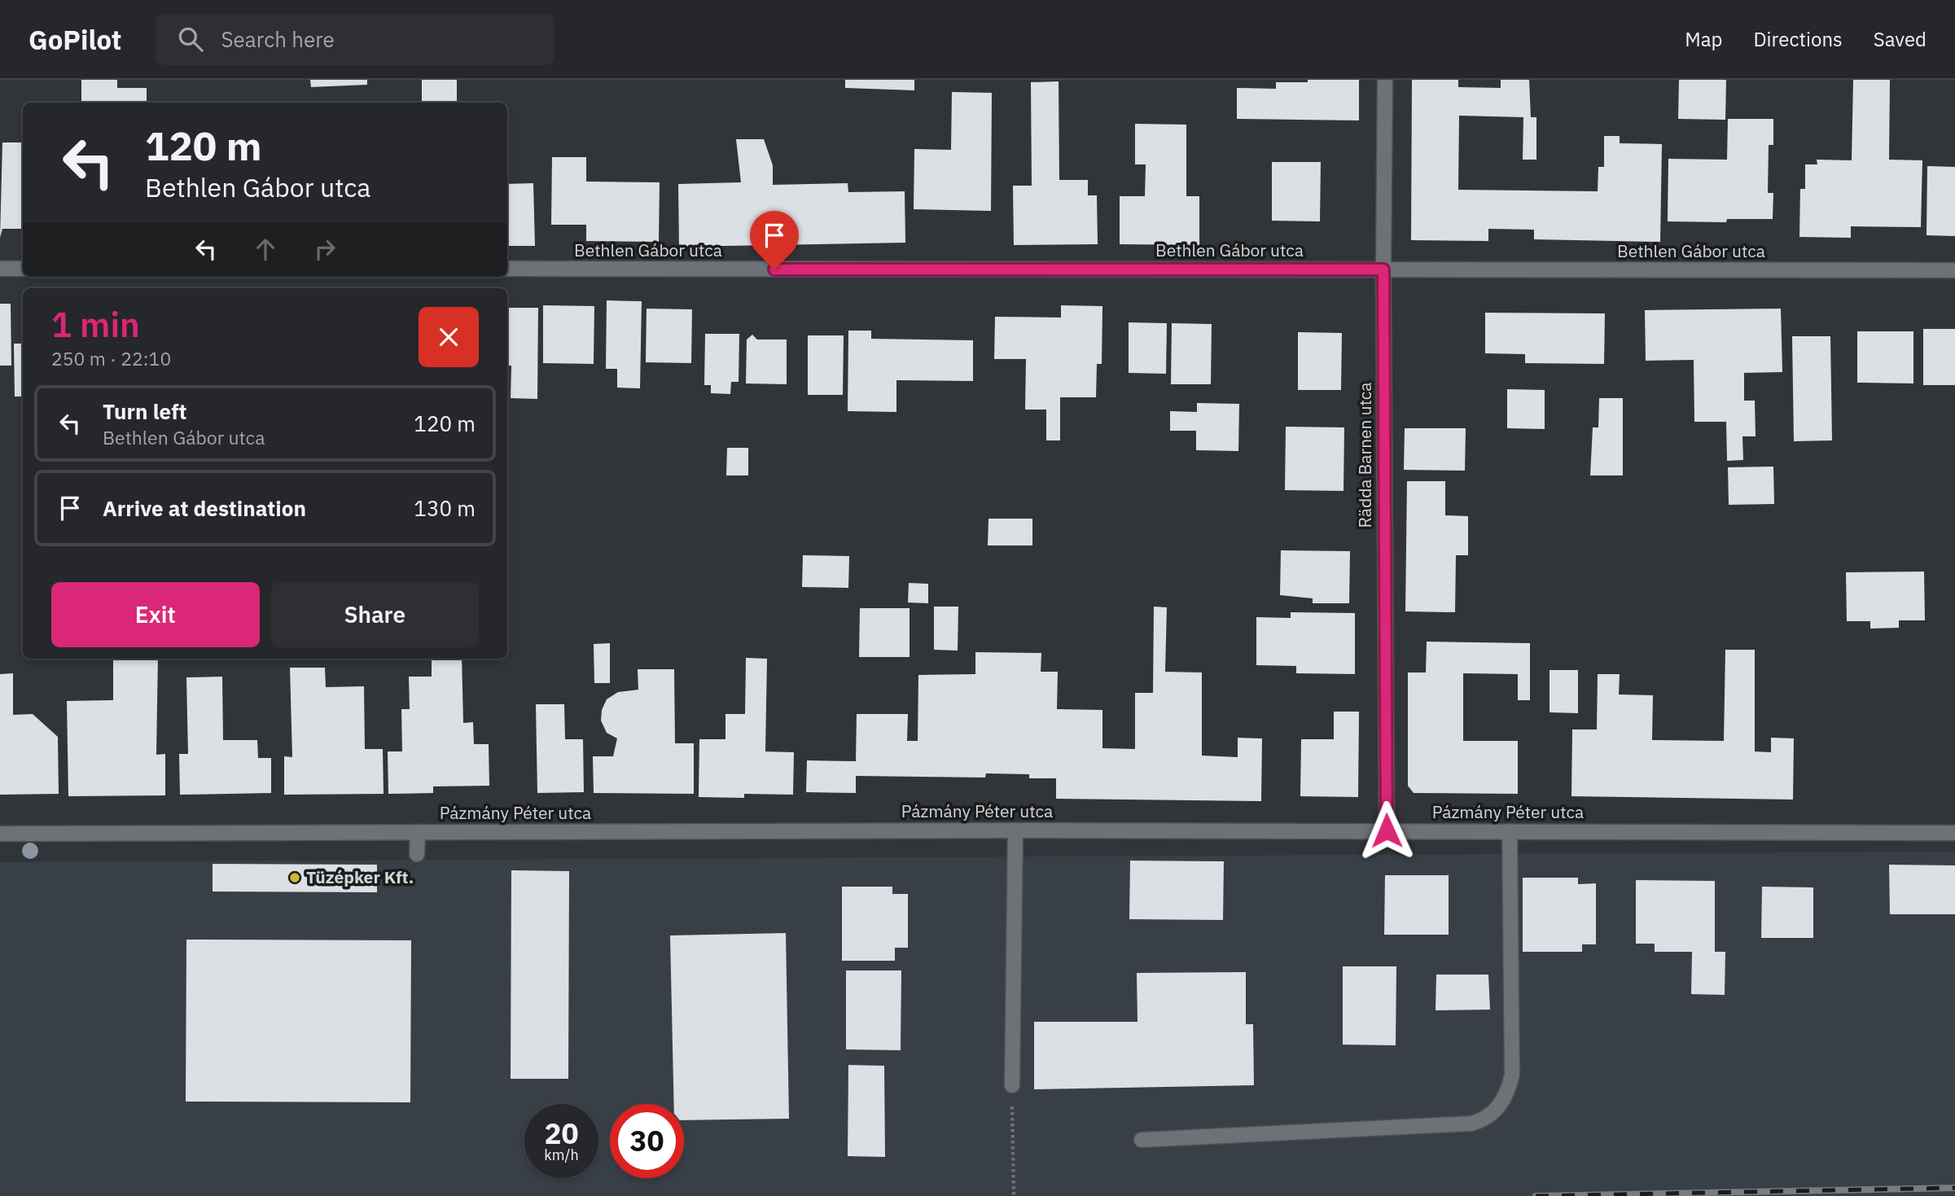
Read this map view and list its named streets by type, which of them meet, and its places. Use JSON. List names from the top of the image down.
{
  "streets": {
    "street": ["Bethlen Gábor utca", "Rädda Barnen utca", "Pázmány Péter utca"]
  },
  "crossings": [
    ["Bethlen Gábor utca", "Rädda Barnen utca"],
    ["Rädda Barnen utca", "Pázmány Péter utca"]
  ],
  "places": ["Tüzépker Kft."],
  "page": {
    "header": "GoPilot",
    "search": "Search here",
    "nav": ["Map", "Directions", "Saved"],
    "turn": ["120 m", "Bethlen Gábor utca"],
    "heading": ["1 min", "250 m · 22:10"],
    "list": [
      {
        "name": "Turn left",
        "note": "Bethlen Gábor utca",
        "value": "120 m"
      },
      {
        "name": "Arrive at destination",
        "value": "130 m"
      }
    ],
    "buttons": ["Exit", "Share"],
    "speed": "20 km/h",
    "limit": "30"
  }
}
